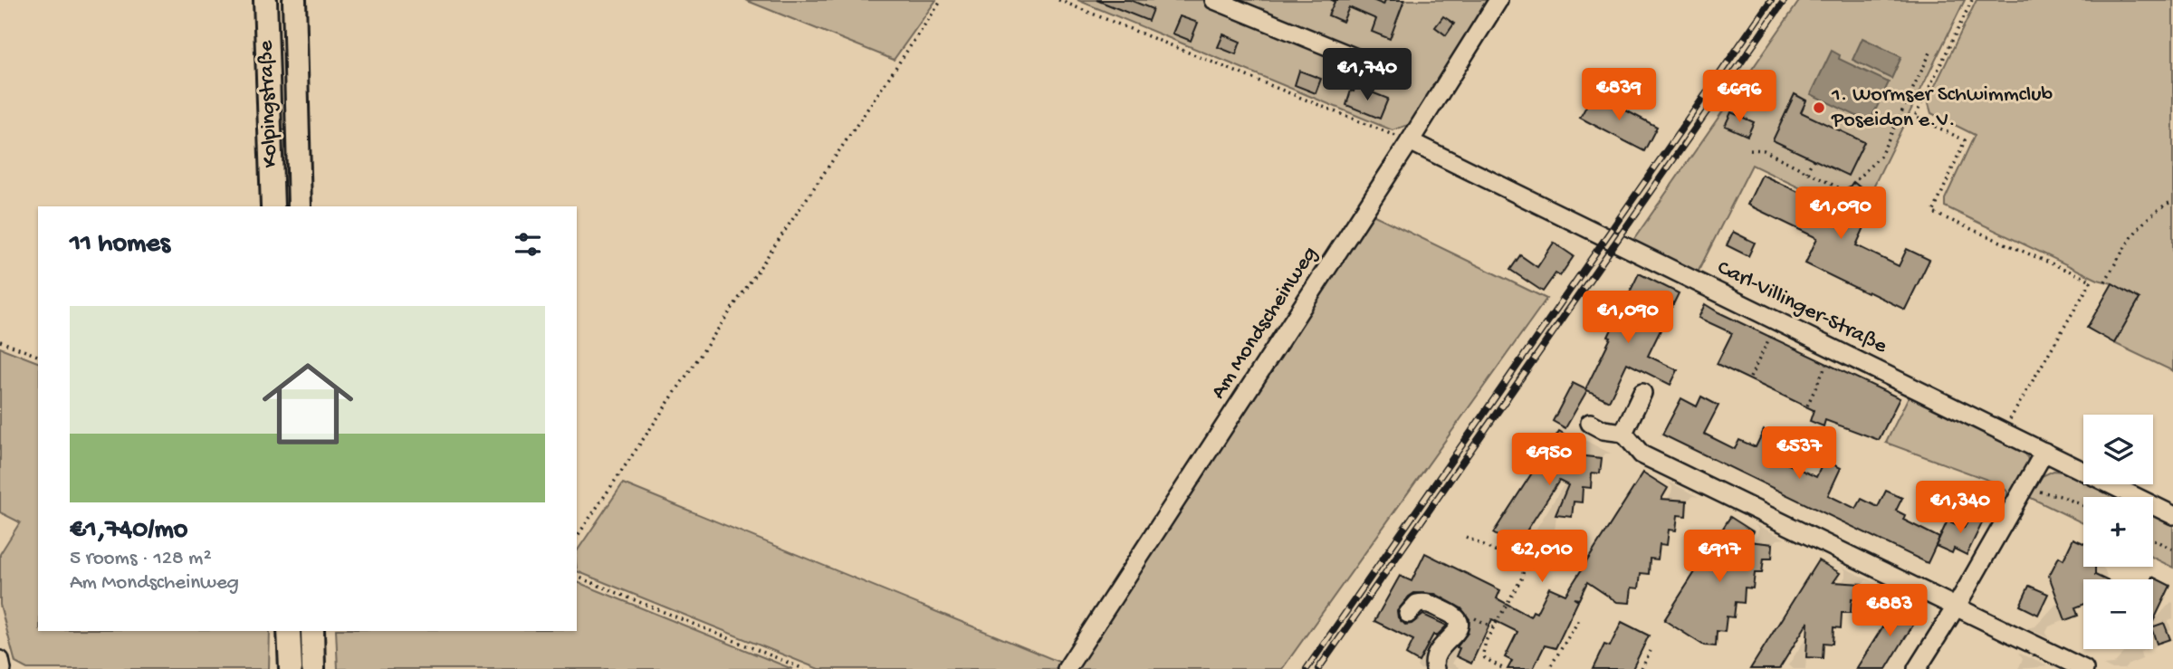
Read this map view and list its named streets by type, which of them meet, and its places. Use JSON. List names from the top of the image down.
{
  "streets": {
    "main road": ["Kolpingstraße"],
    "street": ["Carl-Villinger-Straße", "Am Mondscheinweg"]
  },
  "crossings": [
    ["Carl-Villinger-Straße", "Am Mondscheinweg"]
  ],
  "places": ["1. Wormser Schwimmclub Poseidon e.V."],
  "page": {
    "price": [
      "€1,740",
      "€839",
      "€696",
      "€1,090",
      "€1,090",
      "€537",
      "€950",
      "€1,340",
      "€2,010",
      "€917",
      "€883"
    ],
    "heading": "11 homes",
    "list": [
      {
        "name": "€1,740/mo",
        "note": "5 rooms · 128 m² · Am Mondscheinweg"
      }
    ],
    "map_buttons": ["+", "−"]
  }
}
